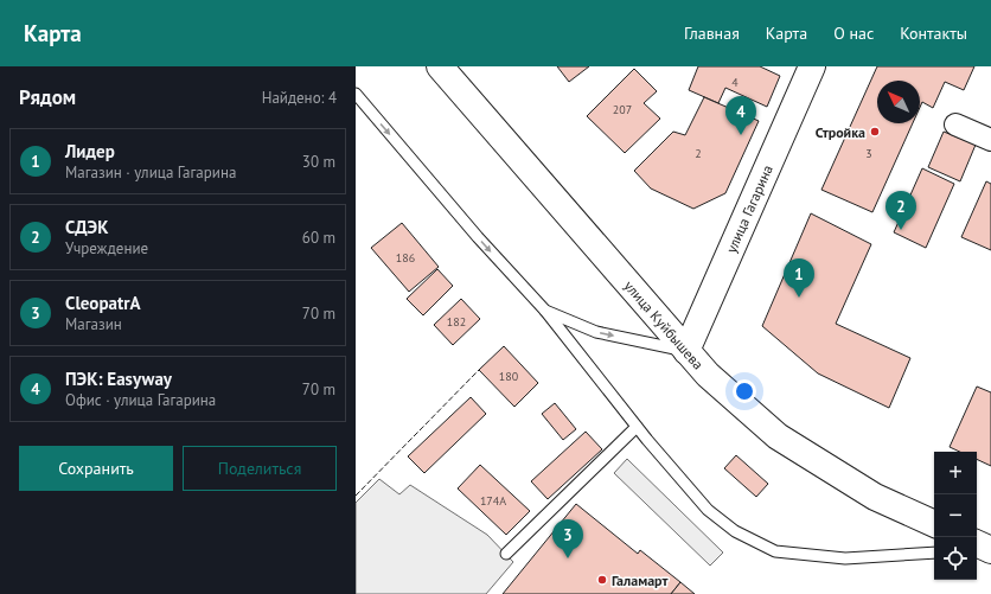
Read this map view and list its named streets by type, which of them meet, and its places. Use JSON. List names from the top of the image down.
{
  "streets": {
    "main road": ["улица Гагарина", "улица Куйбышева"]
  },
  "crossings": [
    ["улица Гагарина", "улица Куйбышева"]
  ],
  "places": ["Стройка", "Галамарт"],
  "house_numbers": [
    "4",
    "207",
    "2",
    "3",
    "186",
    "182",
    "180",
    "174А"
  ],
  "north": "top left",
  "page": {
    "header": "Карта",
    "nav": [
      "Главная",
      "Карта",
      "О нас",
      "Контакты"
    ],
    "heading": ["Рядом", "Найдено: 4"],
    "pins": [
      "4",
      "2",
      "1",
      "3"
    ],
    "list": [
      {
        "mark": "1",
        "name": "Лидер",
        "note": "Магазин · улица Гагарина",
        "value": "30 m"
      },
      {
        "mark": "2",
        "name": "СДЭК",
        "note": "Учреждение",
        "value": "60 m"
      },
      {
        "mark": "3",
        "name": "CleopatrA",
        "note": "Магазин",
        "value": "70 m"
      },
      {
        "mark": "4",
        "name": "ПЭК: Easyway",
        "note": "Офис · улица Гагарина",
        "value": "70 m"
      }
    ],
    "buttons": ["Сохранить", "Поделиться"],
    "map_buttons": ["+", "−"]
  }
}
